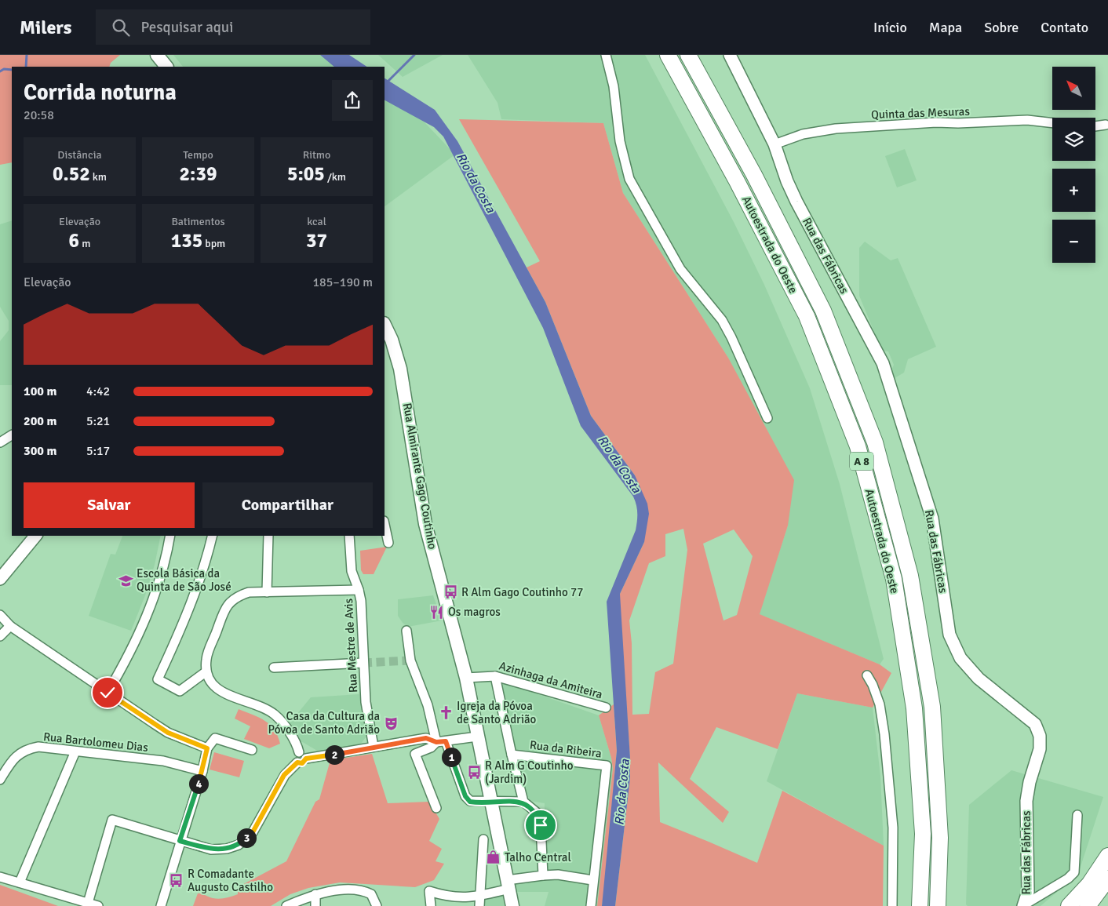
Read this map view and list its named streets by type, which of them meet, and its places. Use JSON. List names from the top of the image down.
{
  "streets": {
    "highway": ["Autoestrada do Oeste", "A 8"],
    "main road": ["Rua Almirante Gago Coutinho"],
    "street": [
      "Quinta das Mesuras",
      "Rua das Fábricas",
      "Rua Mestre de Avis",
      "Azinhaga da Amiteira",
      "Rua Bartolomeu Dias",
      "Rua da Ribeira"
    ]
  },
  "crossings": [
    ["Quinta das Mesuras", "Rua das Fábricas"],
    ["Rua Almirante Gago Coutinho", "Azinhaga da Amiteira"]
  ],
  "water": ["Rio da Costa"],
  "places": {
    "school or university": ["Escola Básica da Quinta de São José"],
    "bus stop": ["R Alm Gago Coutinho 77", "R Alm G Coutinho (Jardim)", "R Comadante Augusto Castilho"],
    "restaurant": ["Os magros"],
    "church": ["Igreja da Póvoa de Santo Adrião"],
    "theatre": ["Casa da Cultura da Póvoa de Santo Adrião"],
    "shop": ["Talho Central"]
  },
  "north": "top left",
  "page": {
    "header": "Milers",
    "search": "Pesquisar aqui",
    "nav": [
      "Início",
      "Mapa",
      "Sobre",
      "Contato"
    ],
    "map_buttons": ["+", "−"],
    "heading": ["Corrida noturna", "20:58"],
    "stats": [
      ["Distância", "0.52 km"],
      ["Tempo", "2:39"],
      ["Ritmo", "5:05 /km"],
      ["Elevação", "6 m"],
      ["Batimentos", "135 bpm"],
      ["kcal", "37"]
    ],
    "chart": ["Elevação", "185–190 m"],
    "list": [
      {
        "name": "100 m",
        "note": "4:42"
      },
      {
        "name": "200 m",
        "note": "5:21"
      },
      {
        "name": "300 m",
        "note": "5:17"
      }
    ],
    "buttons": ["Salvar", "Compartilhar"],
    "pins": [
      "2",
      "1",
      "4",
      "3"
    ]
  }
}
